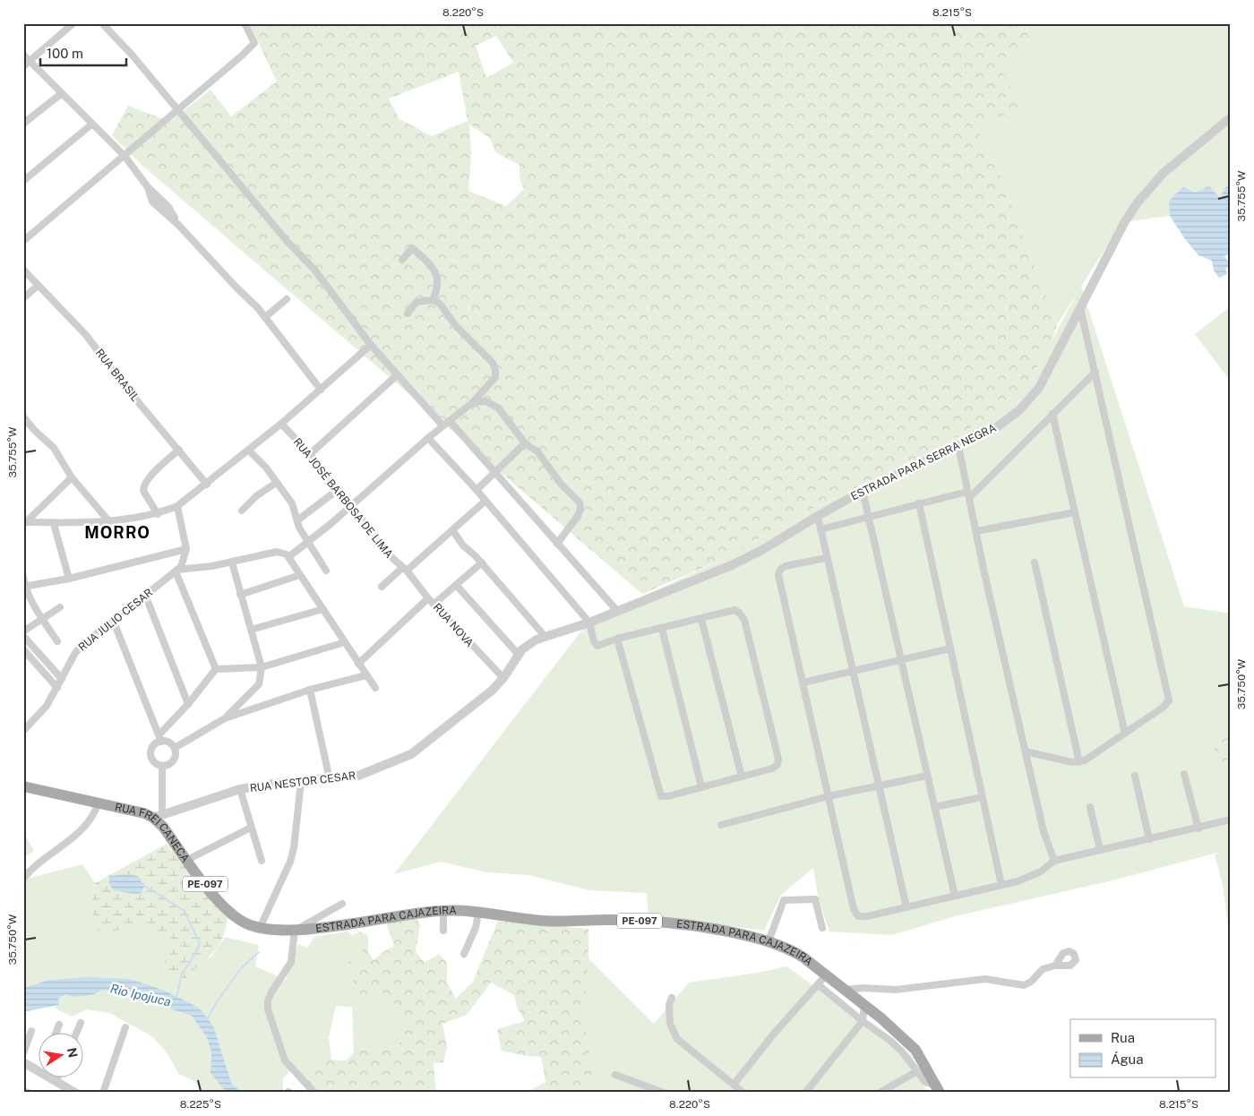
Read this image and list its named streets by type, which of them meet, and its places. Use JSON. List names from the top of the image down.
{
  "streets": {
    "main road": ["RUA FREI CANECA", "PE-097", "ESTRADA PARA CAJAZEIRA"],
    "street": [
      "RUA BRASIL",
      "ESTRADA PARA SERRA NEGRA",
      "RUA JOSÉ BARBOSA DE LIMA",
      "RUA JULIO CESAR",
      "RUA NOVA",
      "RUA NESTOR CESAR"
    ]
  },
  "crossings": [
    ["ESTRADA PARA SERRA NEGRA", "RUA NESTOR CESAR"],
    ["RUA JOSÉ BARBOSA DE LIMA", "RUA NOVA"],
    ["RUA NOVA", "RUA NESTOR CESAR"],
    ["RUA NESTOR CESAR", "RUA FREI CANECA"],
    ["RUA FREI CANECA", "ESTRADA PARA CAJAZEIRA"]
  ],
  "districts": ["MORRO"],
  "water": ["Rio Ipojuca"],
  "legend": ["Rua", "Água"],
  "scale_bar": "100 m",
  "north": "right",
  "coordinates": [
    "8.220°S",
    "8.215°S",
    "35.755°W",
    "35.750°W",
    "8.225°S"
  ]
}
